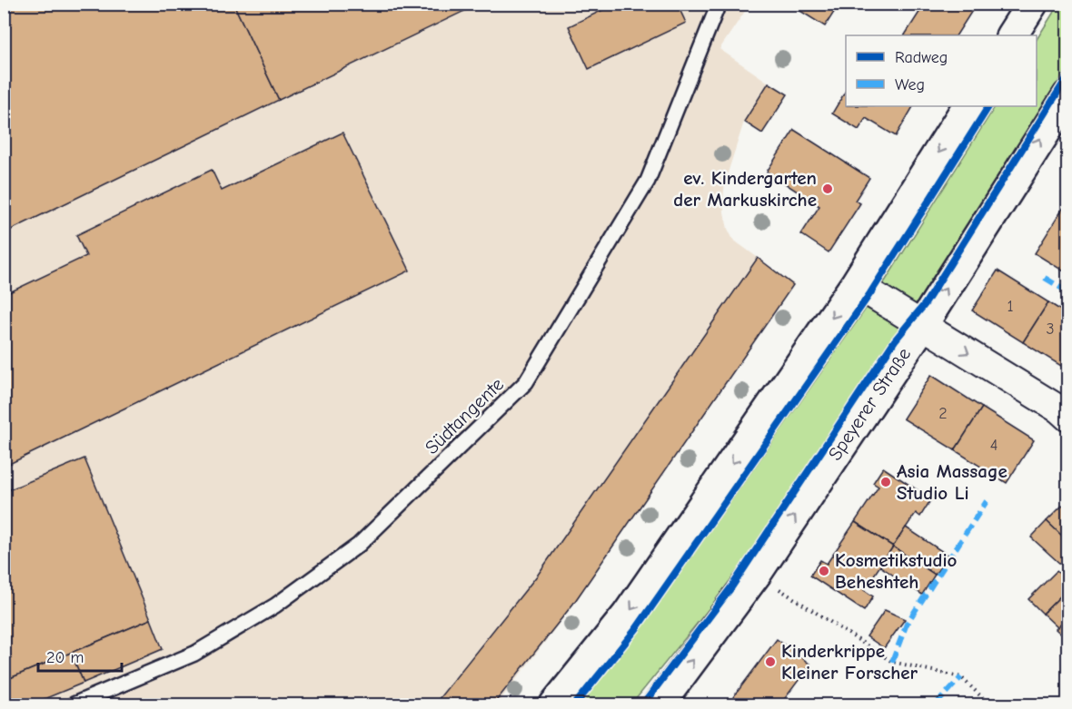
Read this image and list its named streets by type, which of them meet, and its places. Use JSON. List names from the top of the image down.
{
  "streets": {
    "street": ["Speyerer Straße"],
    "lane": ["Südtangente"]
  },
  "places": [
    "ev. Kindergarten der Markuskirche",
    "Asia Massage Studio Li",
    "Kosmetikstudio Beheshteh",
    "Kinderkrippe Kleiner Forscher"
  ],
  "house_numbers": [
    "1",
    "3",
    "2",
    "4"
  ],
  "legend": ["Radweg", "Weg"],
  "scale_bar": "20 m"
}
